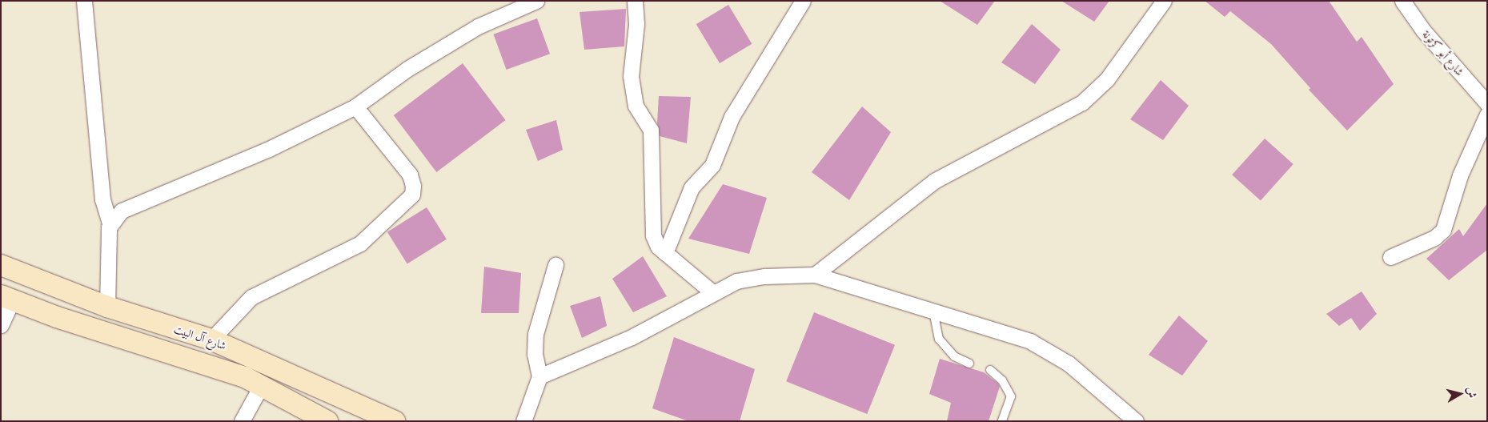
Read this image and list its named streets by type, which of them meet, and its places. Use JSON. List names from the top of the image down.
{
  "streets": {
    "street": ["شارع أبو كرتونة", "شارع آل البيت"]
  },
  "north": "right"
}
